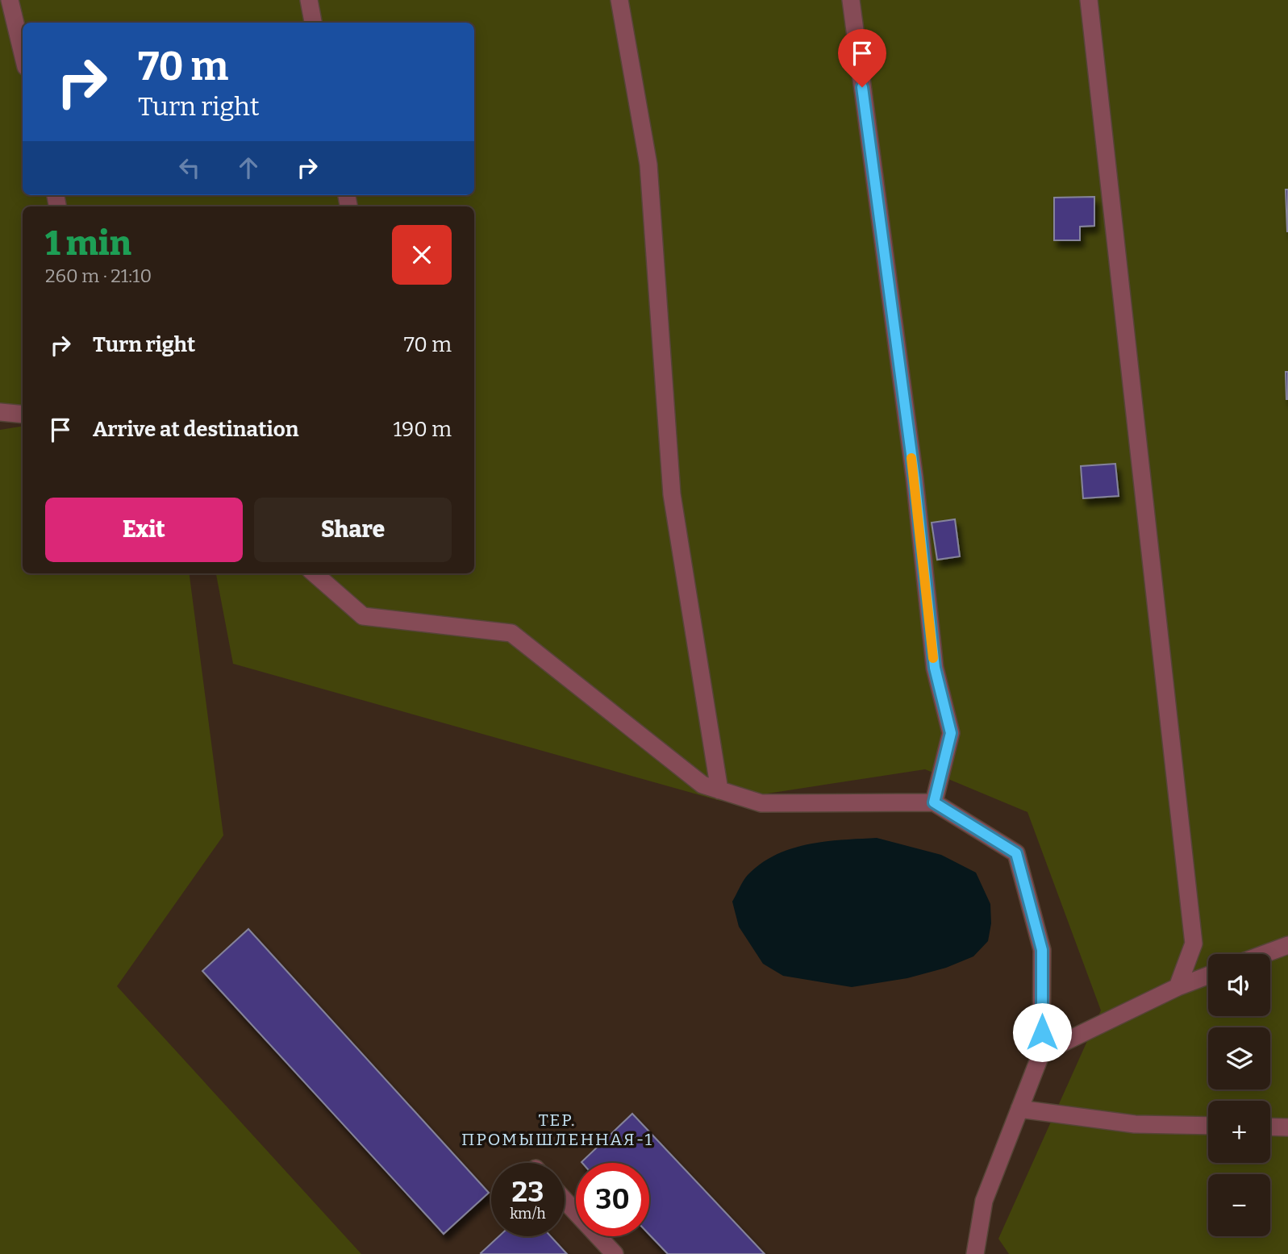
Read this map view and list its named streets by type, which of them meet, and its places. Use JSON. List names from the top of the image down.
{
  "districts": ["ТЕР. ПРОМЫШЛЕННАЯ-1"],
  "page": {
    "turn": ["70 m", "Turn right"],
    "heading": ["1 min", "260 m · 21:10"],
    "list": [
      {
        "name": "Turn right",
        "value": "70 m"
      },
      {
        "name": "Arrive at destination",
        "value": "190 m"
      }
    ],
    "buttons": ["Exit", "Share"],
    "map_buttons": ["+", "−"],
    "speed": "23 km/h",
    "limit": "30"
  }
}
